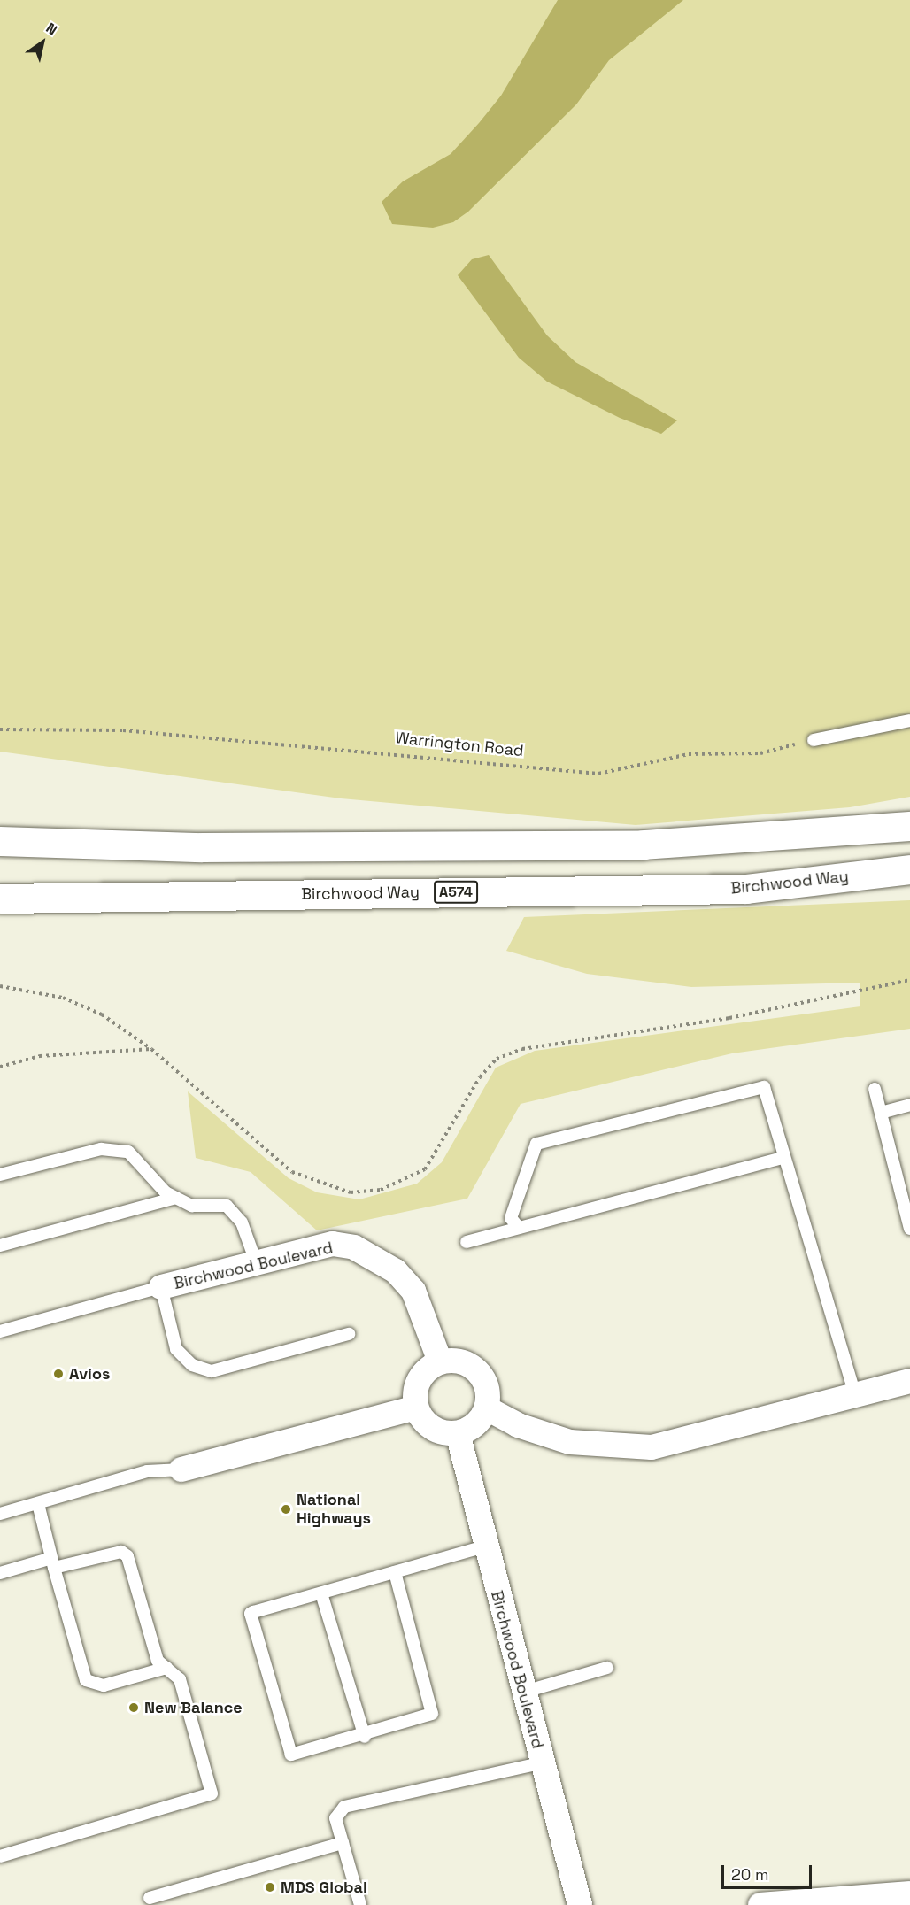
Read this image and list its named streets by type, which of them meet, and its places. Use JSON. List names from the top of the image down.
{
  "streets": {
    "main road": ["Birchwood Way", "A574"],
    "street": ["Birchwood Boulevard"],
    "path": ["Warrington Road"]
  },
  "places": [
    "Avios",
    "National Highways",
    "New Balance",
    "MDS Global"
  ],
  "scale_bar": "20 m",
  "north": "top right"
}
